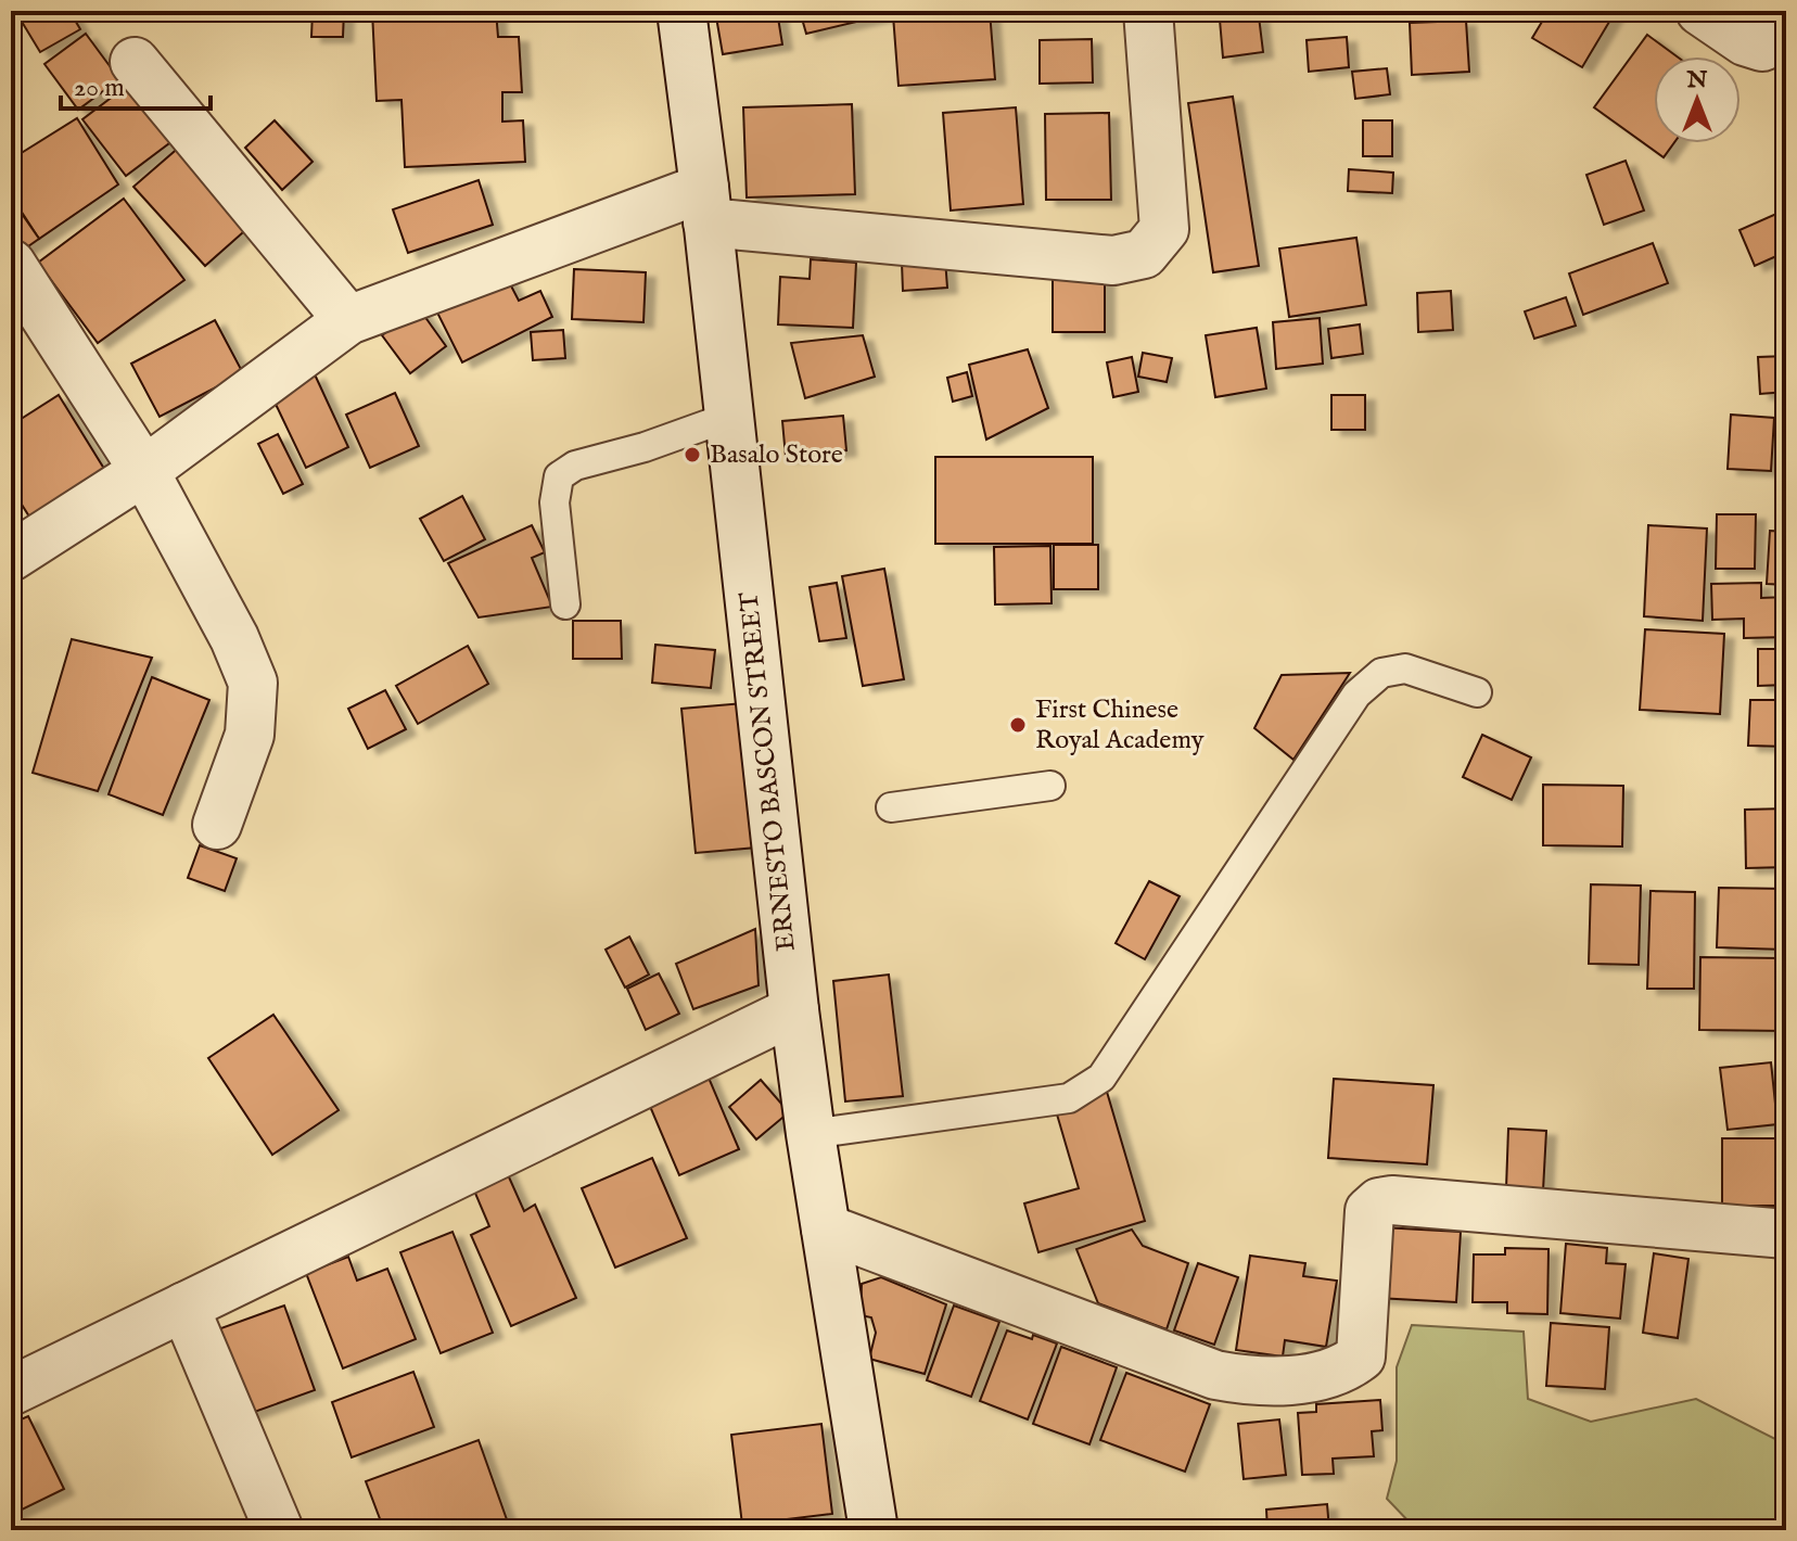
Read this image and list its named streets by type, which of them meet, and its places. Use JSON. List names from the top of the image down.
{
  "streets": {
    "street": ["ERNESTO BASCON STREET"]
  },
  "places": ["Basalo Store", "First Chinese Royal Academy"],
  "scale_bar": "20 m",
  "north": "top"
}
